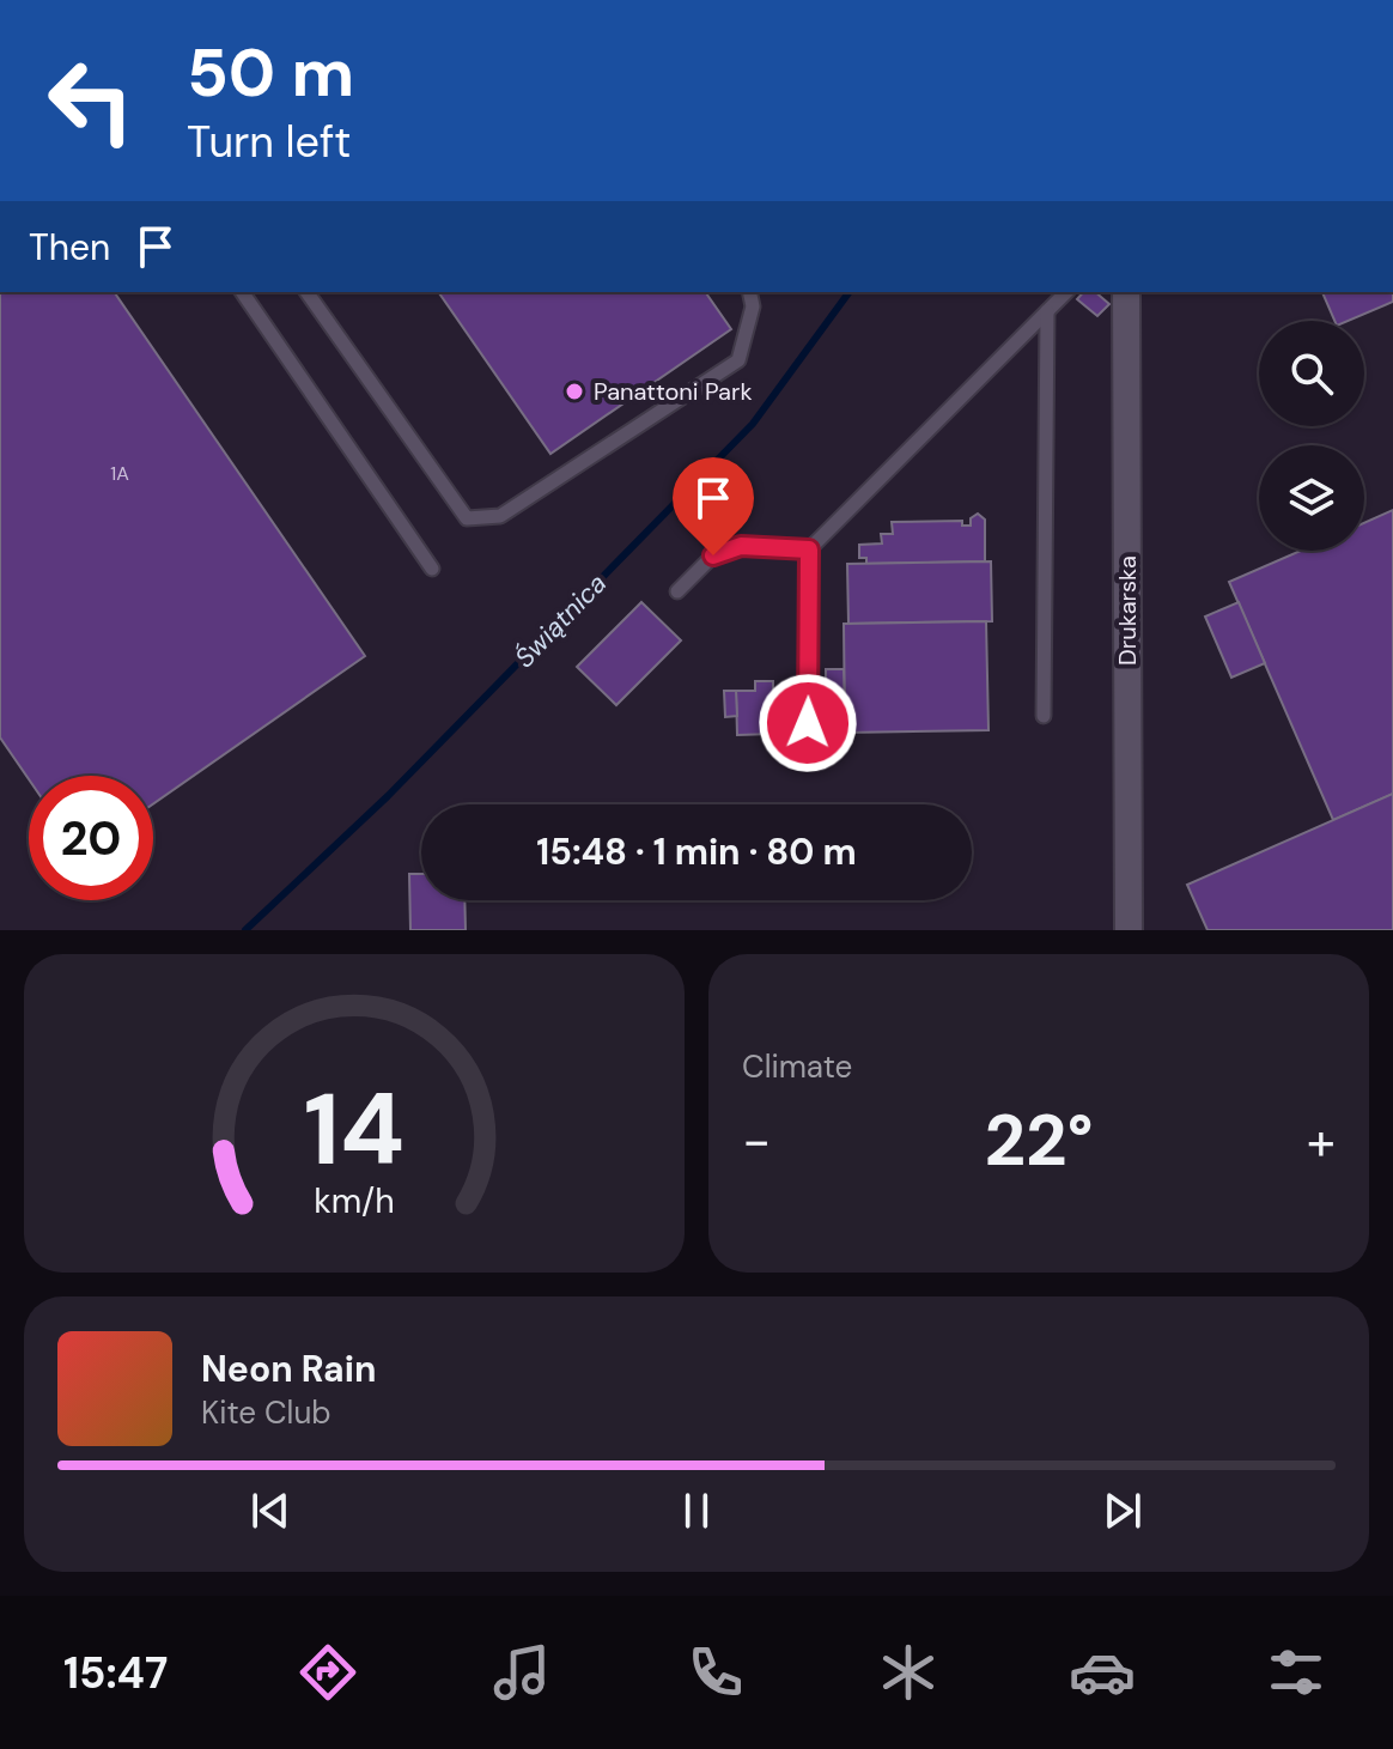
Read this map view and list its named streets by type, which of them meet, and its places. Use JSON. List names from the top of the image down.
{
  "streets": {
    "street": ["Drukarska"]
  },
  "water": ["Świątnica"],
  "places": ["Panattoni Park"],
  "house_numbers": ["1A"],
  "page": {
    "turn": ["50 m", "Turn left"],
    "then": "Then",
    "limit": "20",
    "trip": "15:48 · 1 min · 80 m",
    "tile": "Climate",
    "heat": ["−", "22°", "+"],
    "song": ["Neon Rain", "Kite Club"],
    "tabs": "15:47",
    "gauge": ["14", "km/h"]
  }
}
